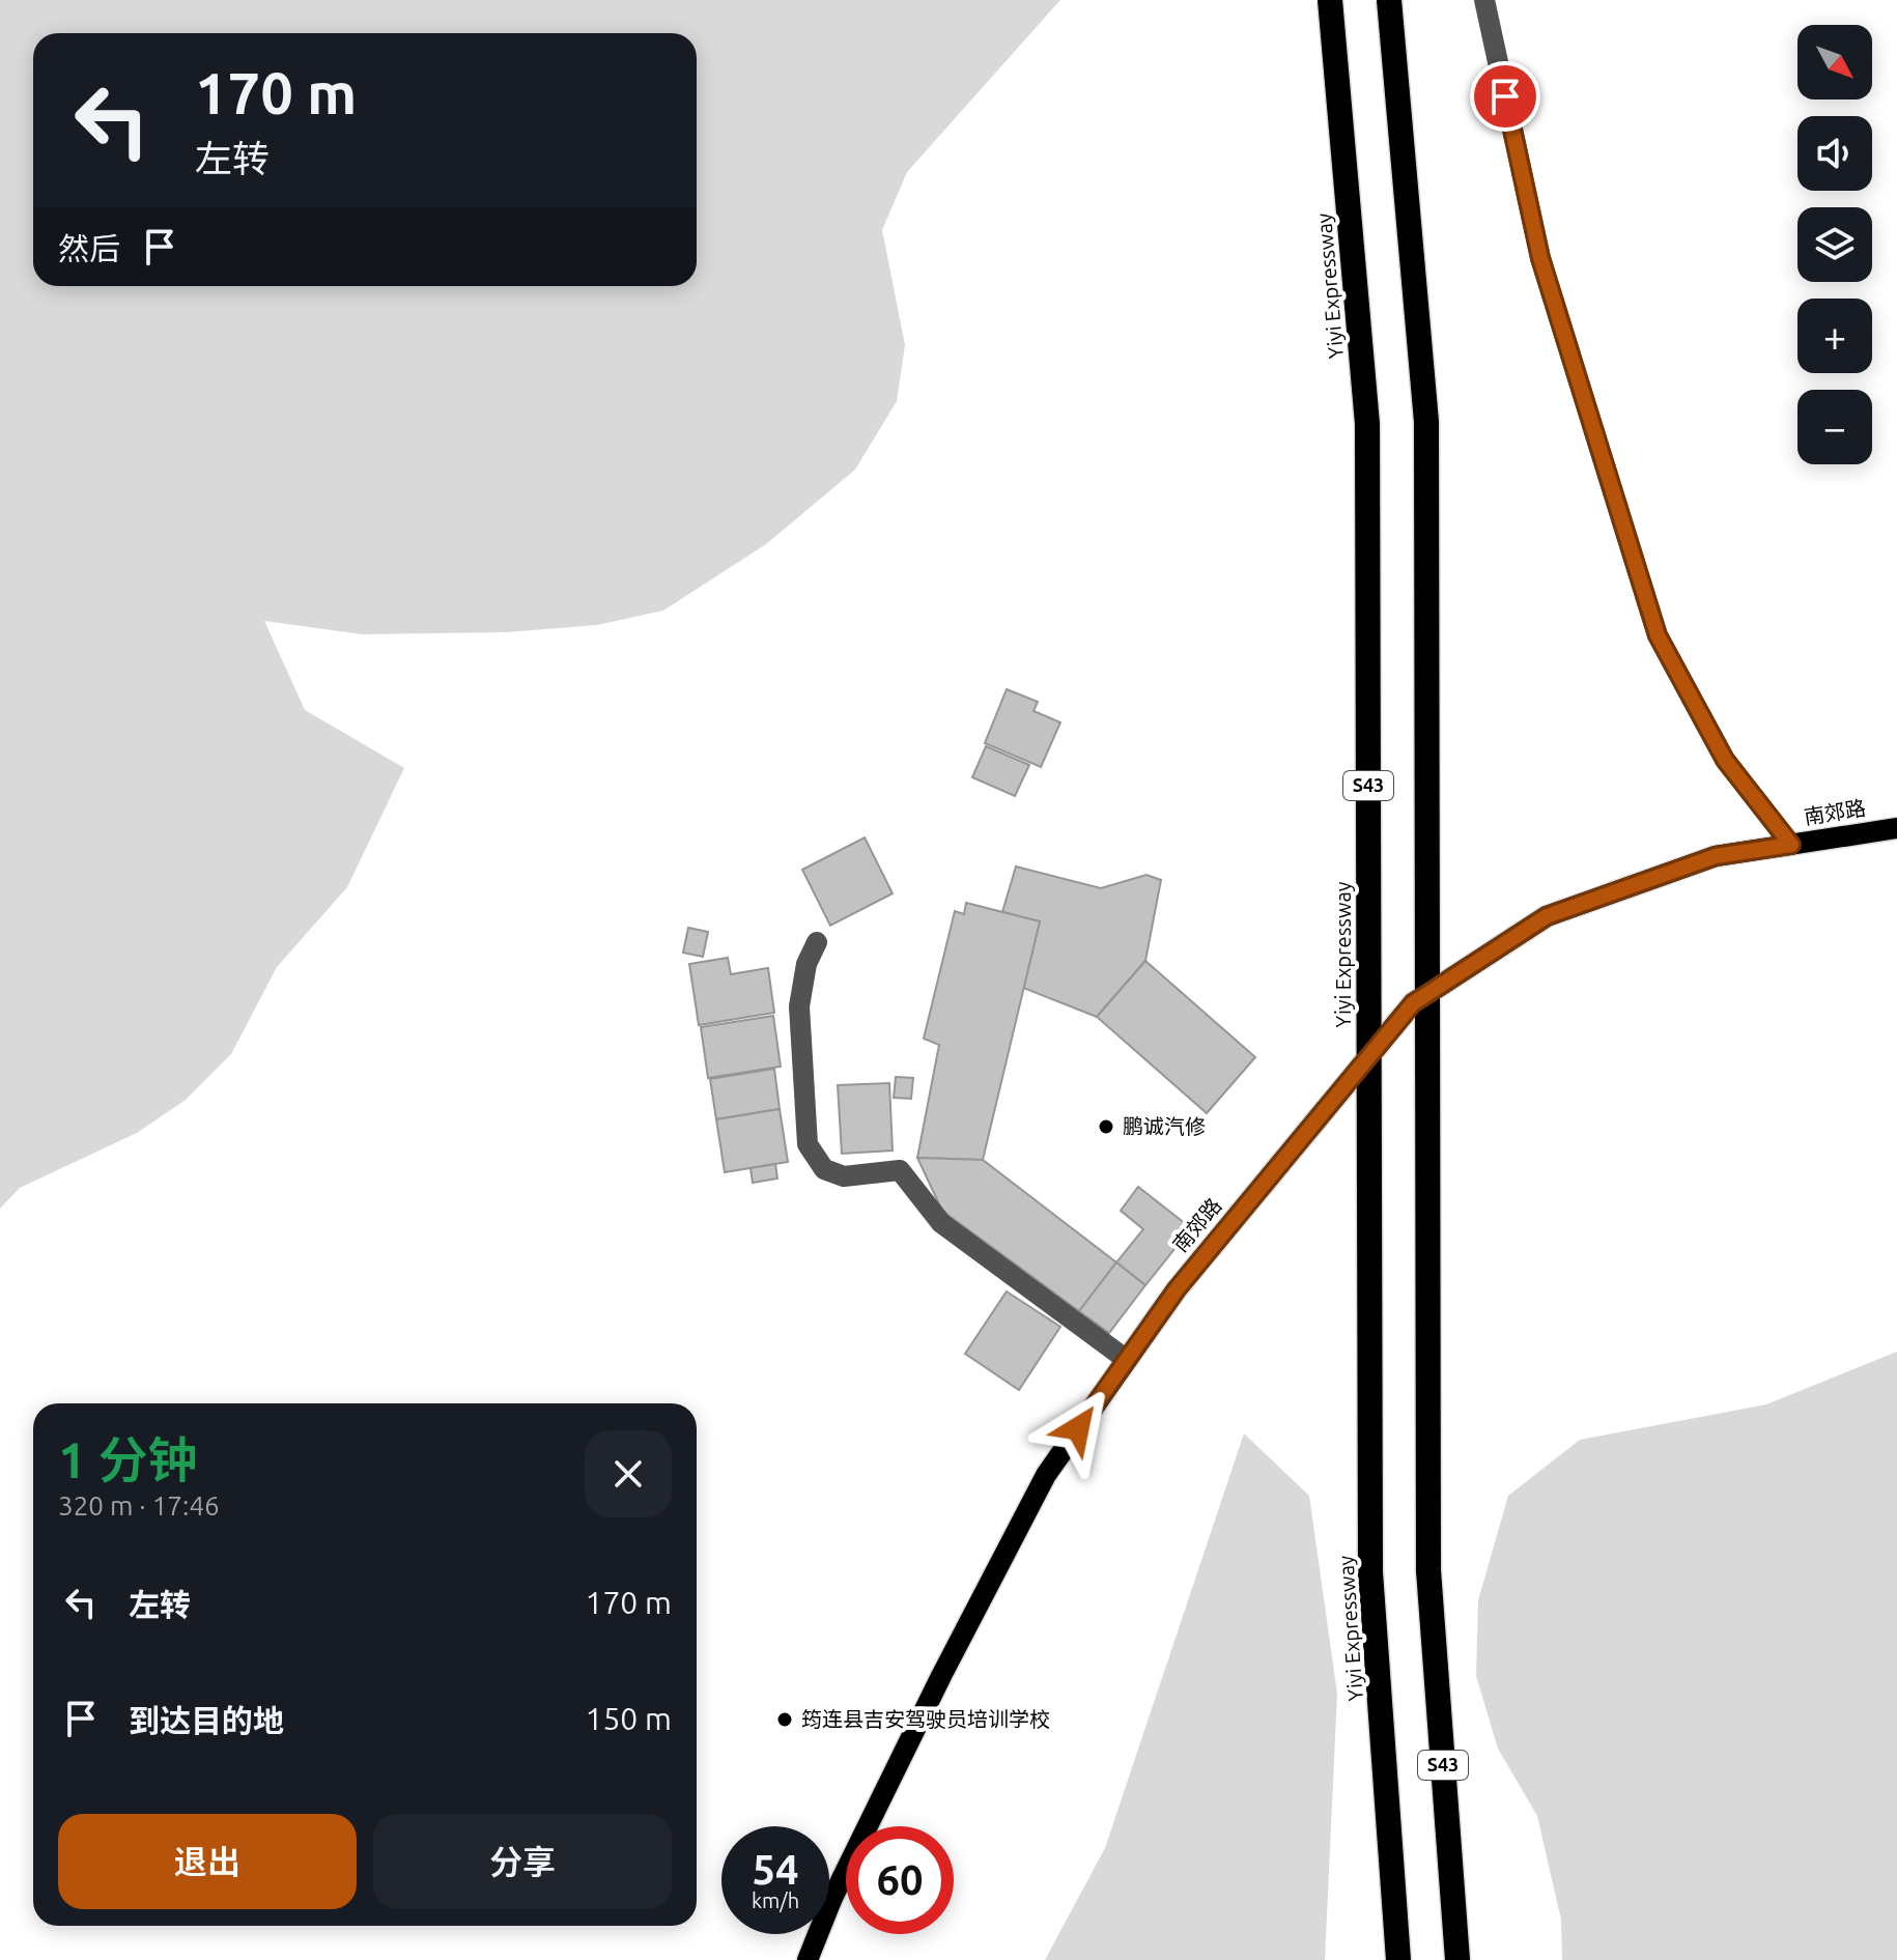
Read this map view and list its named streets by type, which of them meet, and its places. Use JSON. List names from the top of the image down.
{
  "streets": {
    "highway": ["Yiyi Expressway", "S43"],
    "main road": ["南郊路"]
  },
  "places": ["鹏诚汽修", "筠连县吉安驾驶员培训学校"],
  "north": "bottom right",
  "page": {
    "map_buttons": ["+", "−"],
    "turn": ["170 m", "左转"],
    "then": "然后",
    "heading": ["1 分钟", "320 m · 17:46"],
    "list": [
      {
        "name": "左转",
        "value": "170 m"
      },
      {
        "name": "到达目的地",
        "value": "150 m"
      }
    ],
    "buttons": ["退出", "分享"],
    "speed": "54 km/h",
    "limit": "60"
  }
}
